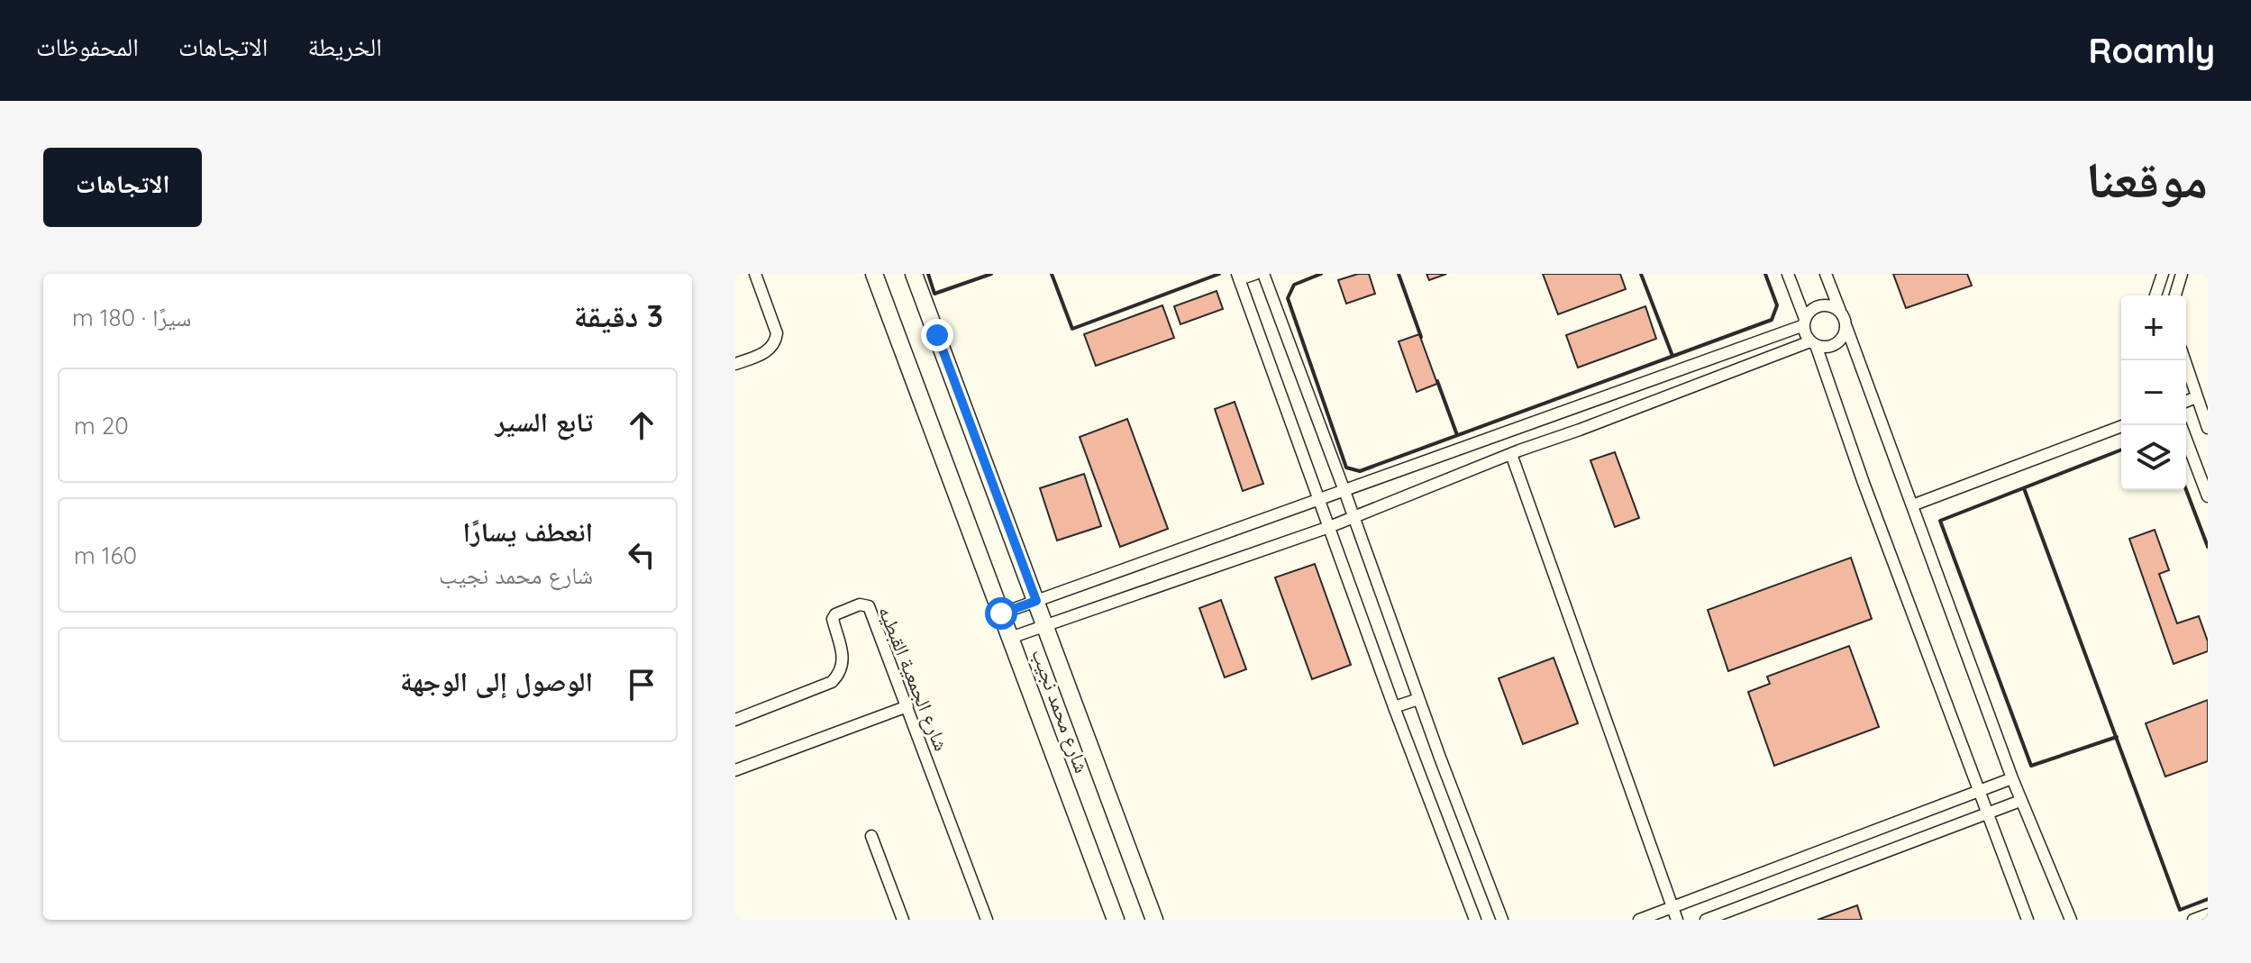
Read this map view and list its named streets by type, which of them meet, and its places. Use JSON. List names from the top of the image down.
{
  "streets": {
    "street": ["شارع الجمعية القبطيه", "شارع محمد نجيب"]
  },
  "page": {
    "header": "Roamly",
    "nav": ["الخريطة", "الاتجاهات", "المحفوظات"],
    "title": "موقعنا",
    "buttons": "الاتجاهات",
    "heading": ["3 دقيقة", "سيرًا · 180 m"],
    "map_buttons": ["+", "−"],
    "list": [
      ["تابع السير", "20 m"],
      ["انعطف يسارًا", "شارع محمد نجيب", "160 m"],
      "الوصول إلى الوجهة"
    ]
  }
}
